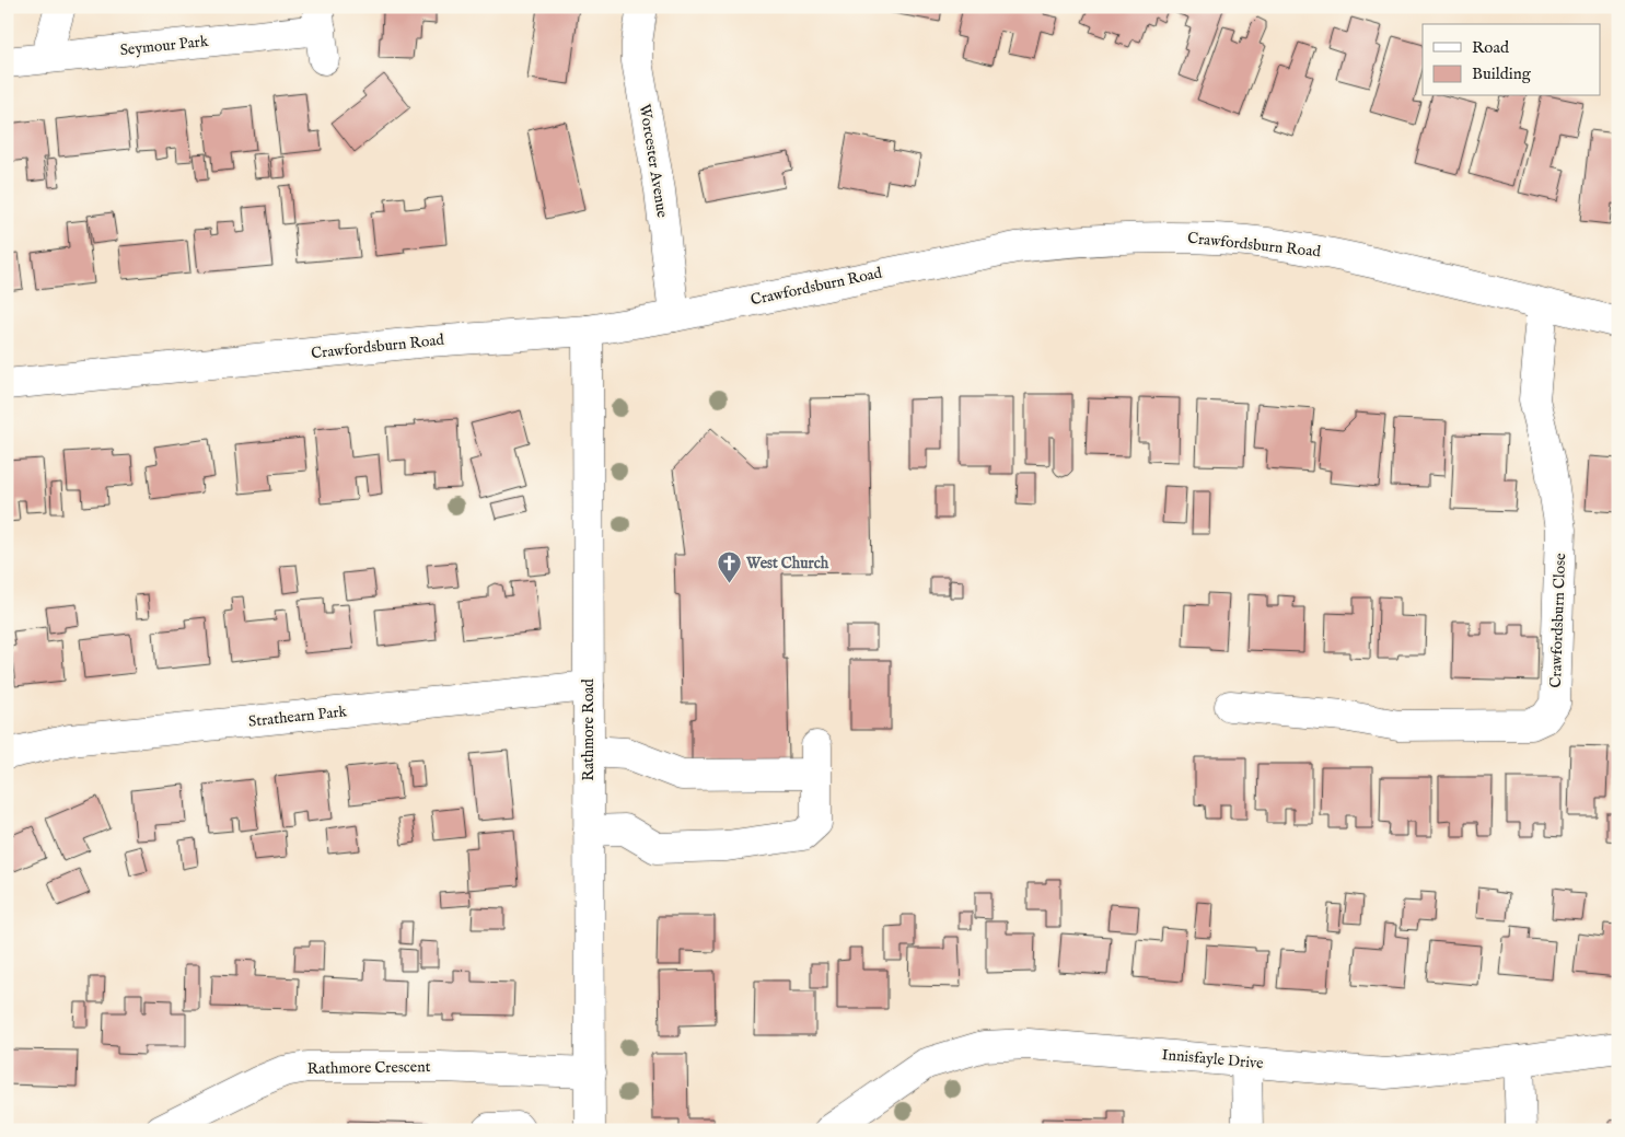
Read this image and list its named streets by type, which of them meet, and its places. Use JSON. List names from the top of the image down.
{
  "streets": {
    "street": [
      "Seymour Park",
      "Worcester Avenue",
      "Crawfordsburn Road",
      "Crawfordsburn Close",
      "Strathearn Park",
      "Rathmore Road",
      "Innisfayle Drive",
      "Rathmore Crescent"
    ]
  },
  "crossings": [
    ["Worcester Avenue", "Crawfordsburn Road"],
    ["Crawfordsburn Road", "Crawfordsburn Close"],
    ["Crawfordsburn Road", "Rathmore Road"],
    ["Strathearn Park", "Rathmore Road"],
    ["Rathmore Road", "Rathmore Crescent"]
  ],
  "places": {
    "church": ["West Church"]
  },
  "legend": ["Road", "Building"]
}
